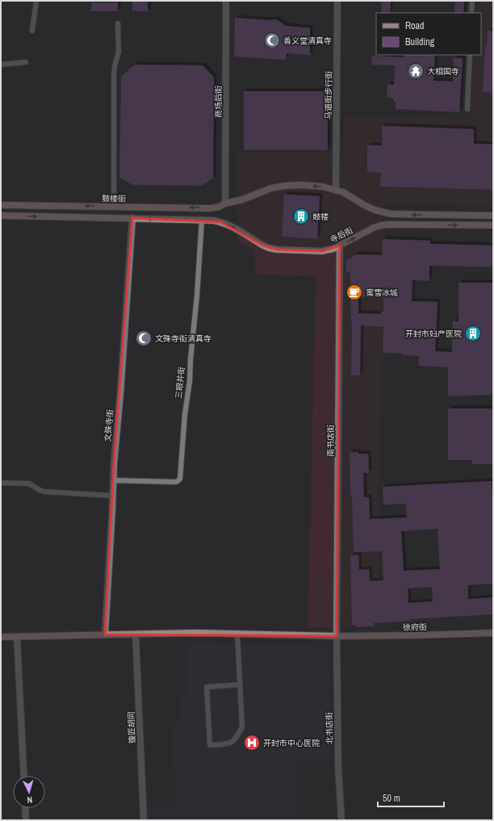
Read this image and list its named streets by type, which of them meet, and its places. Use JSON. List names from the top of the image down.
{
  "streets": {
    "street": [
      "马道街步行街",
      "商场后街",
      "鼓楼街",
      "寺后街",
      "文殊寺街",
      "南书店街",
      "徐府街",
      "镟匠胡同",
      "北书店街"
    ],
    "lane": ["三眼井街"]
  },
  "crossings": [
    ["商场后街", "鼓楼街"],
    ["寺后街", "三眼井街"],
    ["寺后街", "南书店街"],
    ["三眼井街", "文殊寺街"],
    ["文殊寺街", "徐府街"],
    ["南书店街", "徐府街"],
    ["南书店街", "北书店街"],
    ["徐府街", "镟匠胡同"],
    ["徐府街", "北书店街"]
  ],
  "places": {
    "mosque": ["善义堂清真寺", "文殊寺街清真寺"],
    "temple": ["大相国寺"],
    "building": ["鼓楼", "开封市妇产医院"],
    "cafe": ["蜜雪冰城"],
    "hospital": ["开封市中心医院"]
  },
  "legend": ["Road", "Building"],
  "scale_bar": "50 m",
  "north": "bottom"
}
